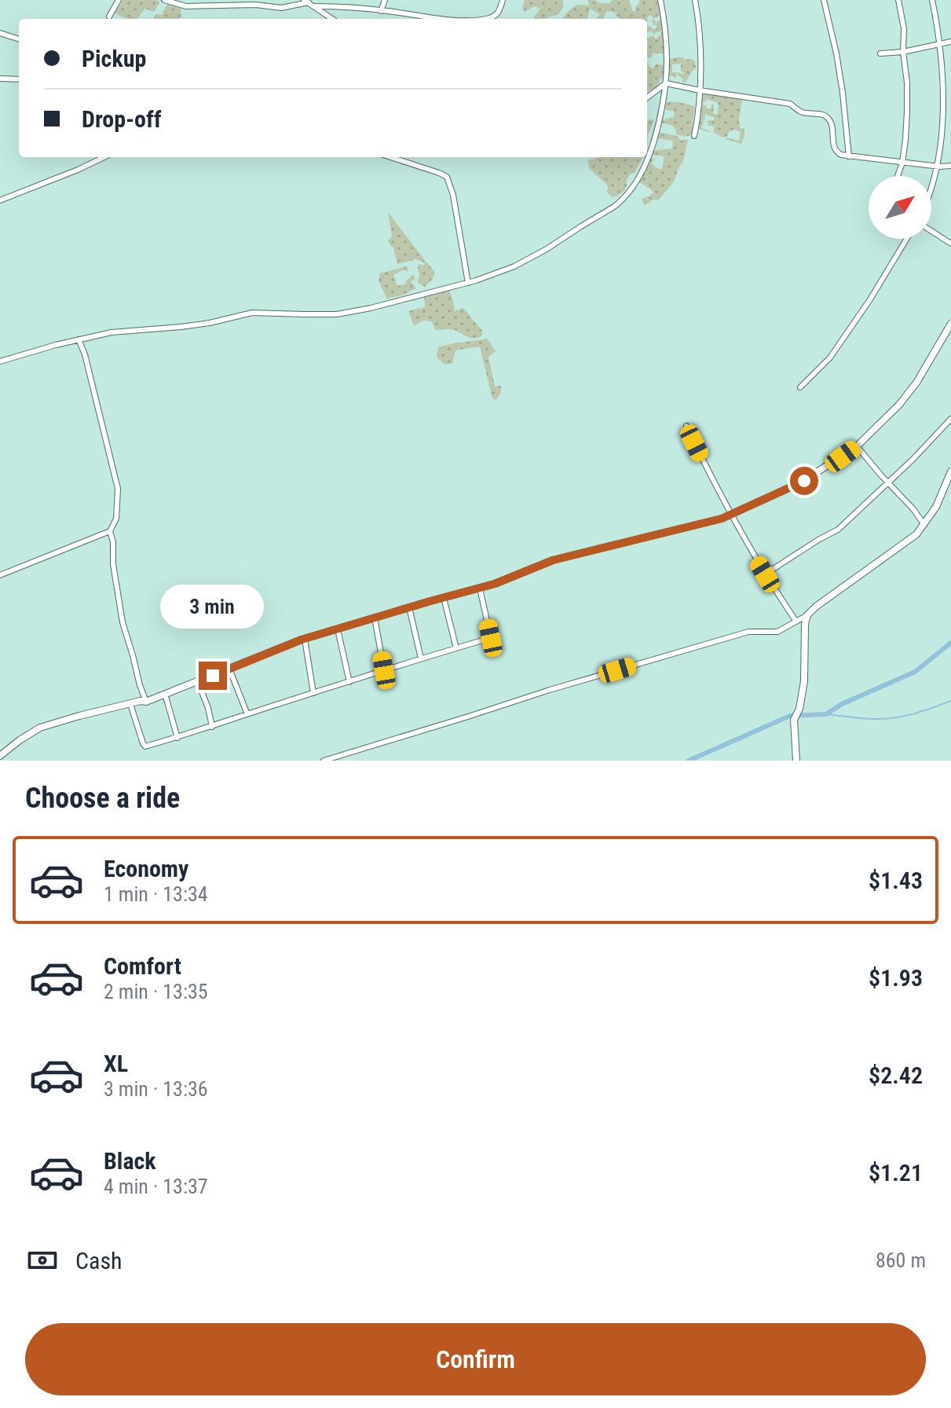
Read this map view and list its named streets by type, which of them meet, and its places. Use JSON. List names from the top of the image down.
{
  "north": "top right",
  "page": {
    "banner": ["Pickup", "Drop-off"],
    "bubble": "3 min",
    "heading": "Choose a ride",
    "list": [
      {
        "name": "Economy",
        "note": "1 min · 13:34",
        "value": "$1.43"
      },
      {
        "name": "Comfort",
        "note": "2 min · 13:35",
        "value": "$1.93"
      },
      {
        "name": "XL",
        "note": "3 min · 13:36",
        "value": "$2.42"
      },
      {
        "name": "Black",
        "note": "4 min · 13:37",
        "value": "$1.21"
      }
    ],
    "pay": ["Cash", "860 m"],
    "buttons": "Confirm"
  }
}
